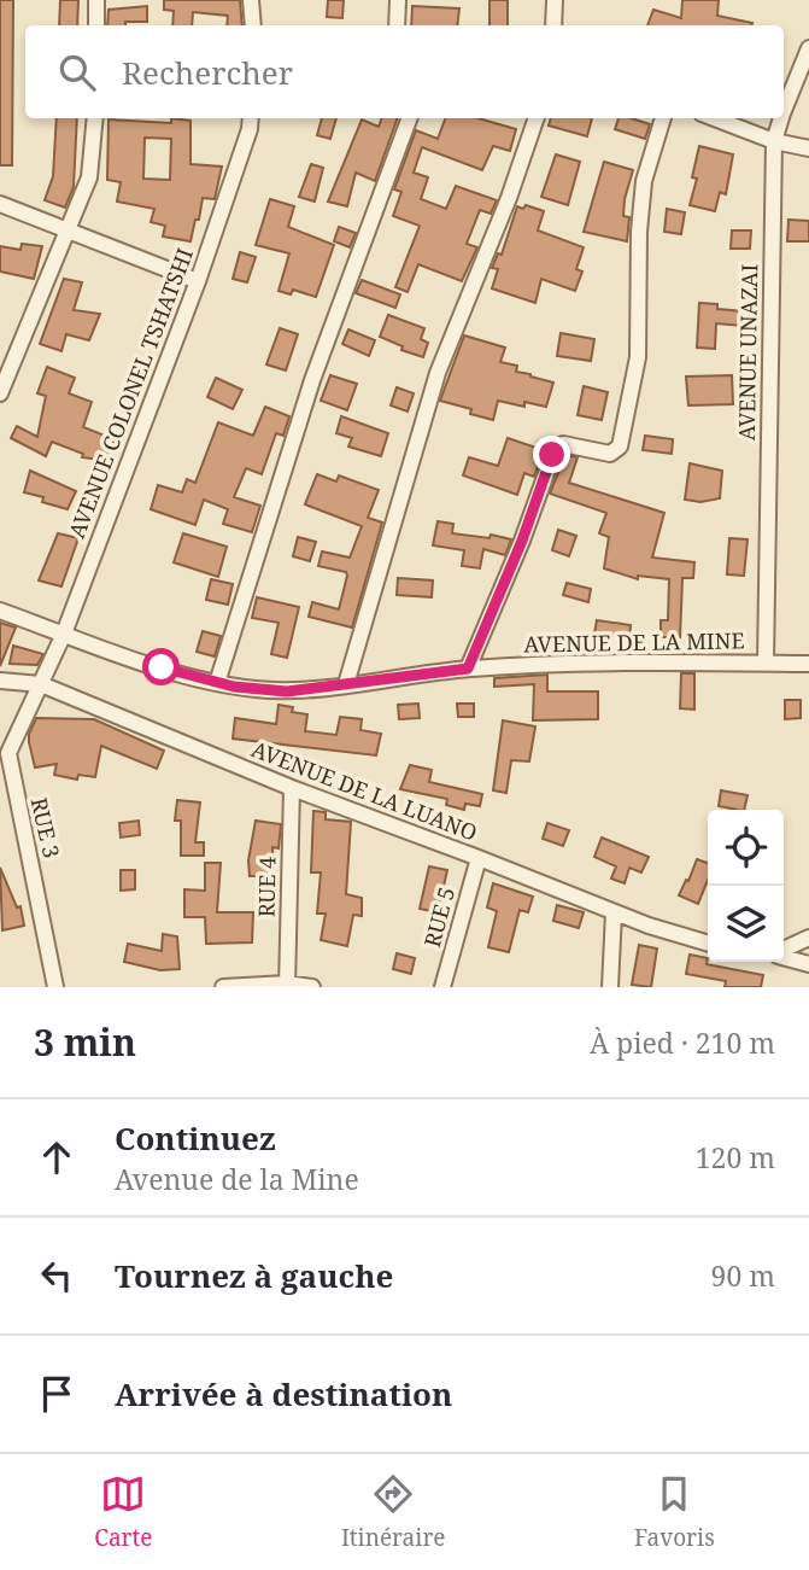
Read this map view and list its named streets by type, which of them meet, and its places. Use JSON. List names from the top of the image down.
{
  "streets": {
    "street": [
      "AVENUE UNAZAI",
      "AVENUE COLONEL TSHATSHI",
      "AVENUE DE LA MINE",
      "AVENUE DE LA LUANO",
      "RUE 3",
      "RUE 4",
      "RUE 5"
    ]
  },
  "crossings": [
    ["AVENUE UNAZAI", "AVENUE DE LA MINE"],
    ["AVENUE COLONEL TSHATSHI", "AVENUE DE LA MINE"],
    ["AVENUE COLONEL TSHATSHI", "AVENUE DE LA LUANO"],
    ["AVENUE COLONEL TSHATSHI", "RUE 3"],
    ["AVENUE DE LA LUANO", "RUE 3"],
    ["AVENUE DE LA LUANO", "RUE 4"],
    ["AVENUE DE LA LUANO", "RUE 5"]
  ],
  "page": {
    "search": "Rechercher",
    "heading": ["3 min", "À pied · 210 m"],
    "list": [
      ["Continuez", "Avenue de la Mine", "120 m"],
      ["Tournez à gauche", "90 m"],
      "Arrivée à destination"
    ],
    "nav": ["Carte", "Itinéraire", "Favoris"]
  }
}
